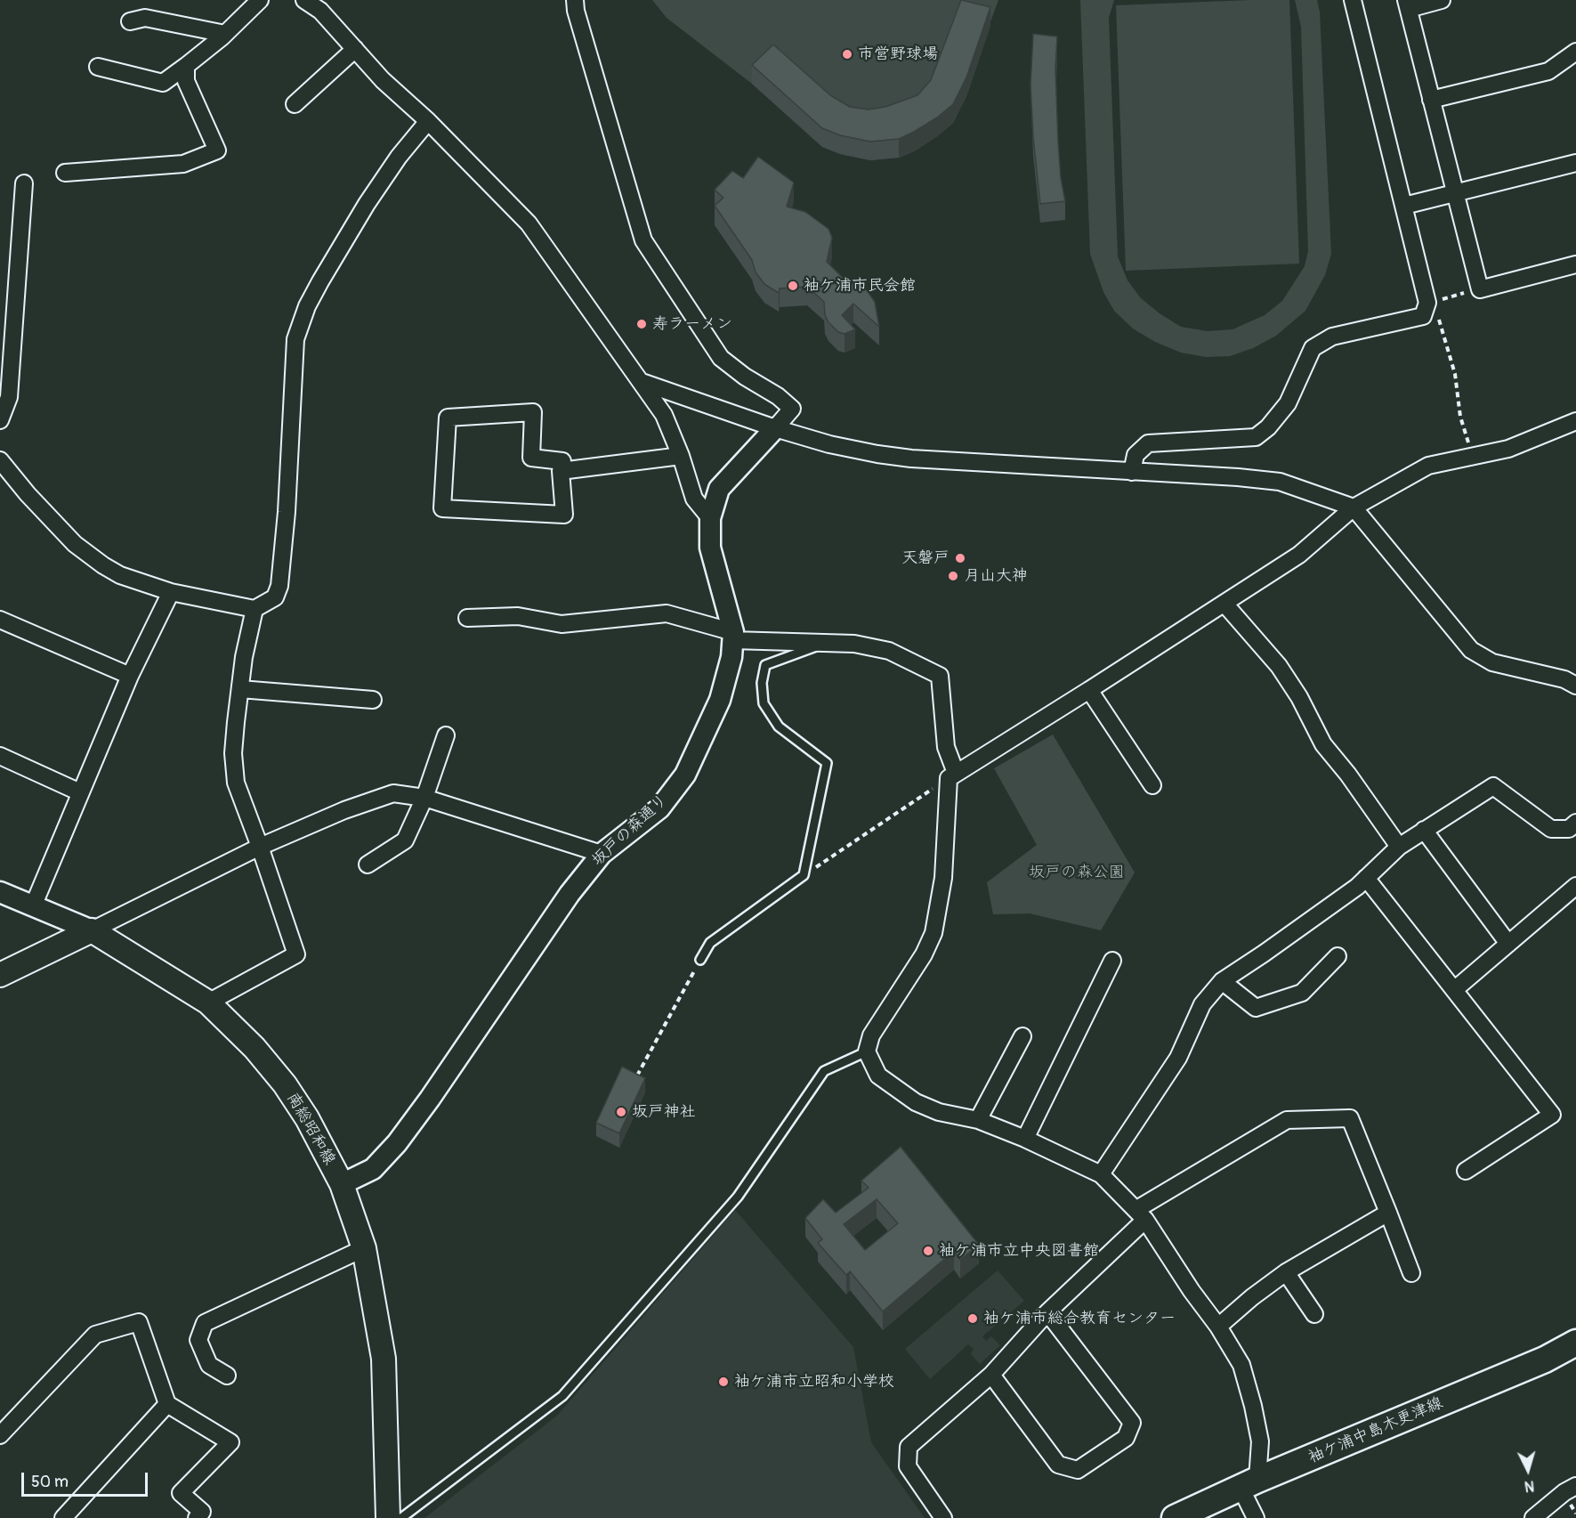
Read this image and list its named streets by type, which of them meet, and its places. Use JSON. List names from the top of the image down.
{
  "streets": {
    "main road": ["南総昭和線", "袖ケ浦中島木更津線"],
    "street": ["坂戸の森通り"]
  },
  "crossings": [
    ["坂戸の森通り", "南総昭和線"]
  ],
  "parks": ["坂戸の森公園"],
  "places": [
    "市営野球場",
    "袖ケ浦市民会館",
    "寿ラーメン",
    "天磐戸",
    "月山大神",
    "坂戸神社",
    "袖ケ浦市立中央図書館",
    "袖ケ浦市総合教育センター",
    "袖ケ浦市立昭和小学校"
  ],
  "scale_bar": "50 m",
  "north": "bottom"
}
